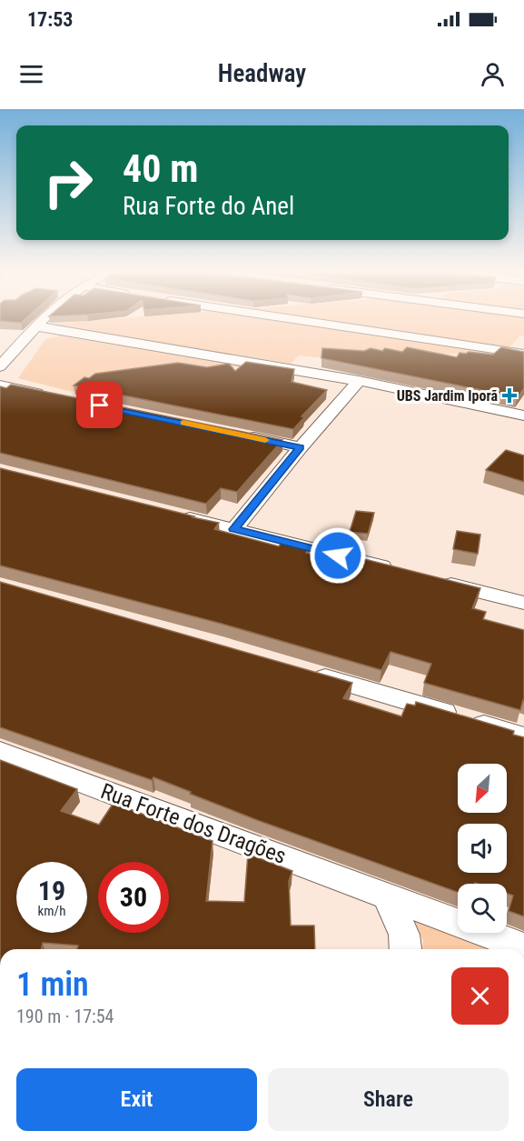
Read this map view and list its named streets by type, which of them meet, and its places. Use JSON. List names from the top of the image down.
{
  "streets": {
    "street": ["Rua Forte dos Dragões"]
  },
  "places": {
    "health": ["UBS Jardim Iporã"]
  },
  "north": "bottom left",
  "page": {
    "status": "17:53",
    "header": "Headway",
    "turn": ["40 m", "Rua Forte do Anel"],
    "speed": "19 km/h",
    "limit": "30",
    "heading": ["1 min", "190 m · 17:54"],
    "buttons": ["Exit", "Share"]
  }
}
